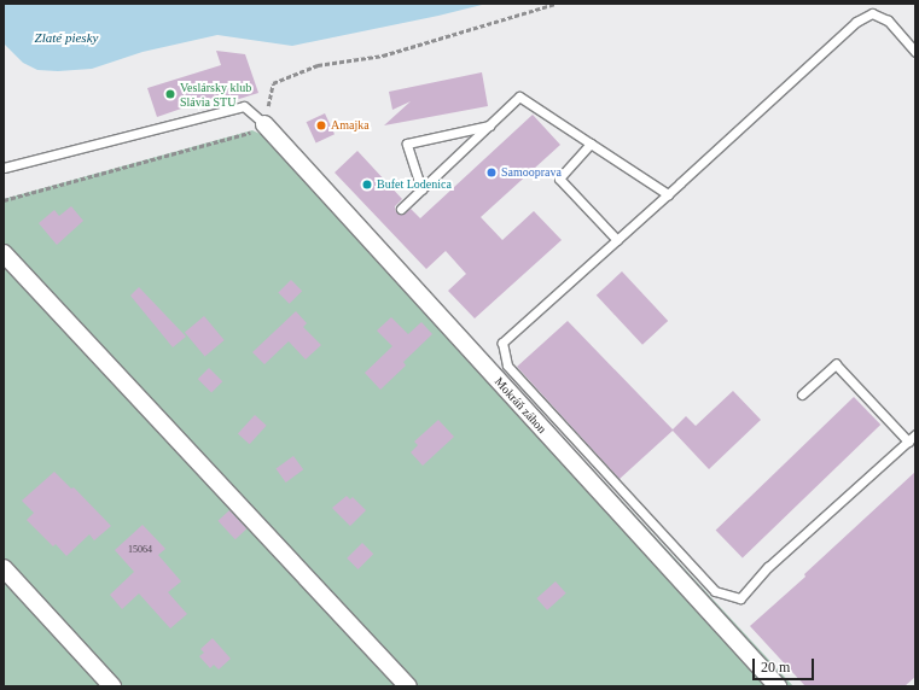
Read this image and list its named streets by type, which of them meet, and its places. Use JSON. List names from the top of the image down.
{
  "streets": {
    "street": ["Mokráň záhon"]
  },
  "water": ["Zlaté piesky"],
  "places": [
    "Veslársky klub Slávia STU",
    "Amajka",
    "Samooprava",
    "Bufet Lodenica"
  ],
  "house_numbers": ["15064"],
  "scale_bar": "20 m"
}
